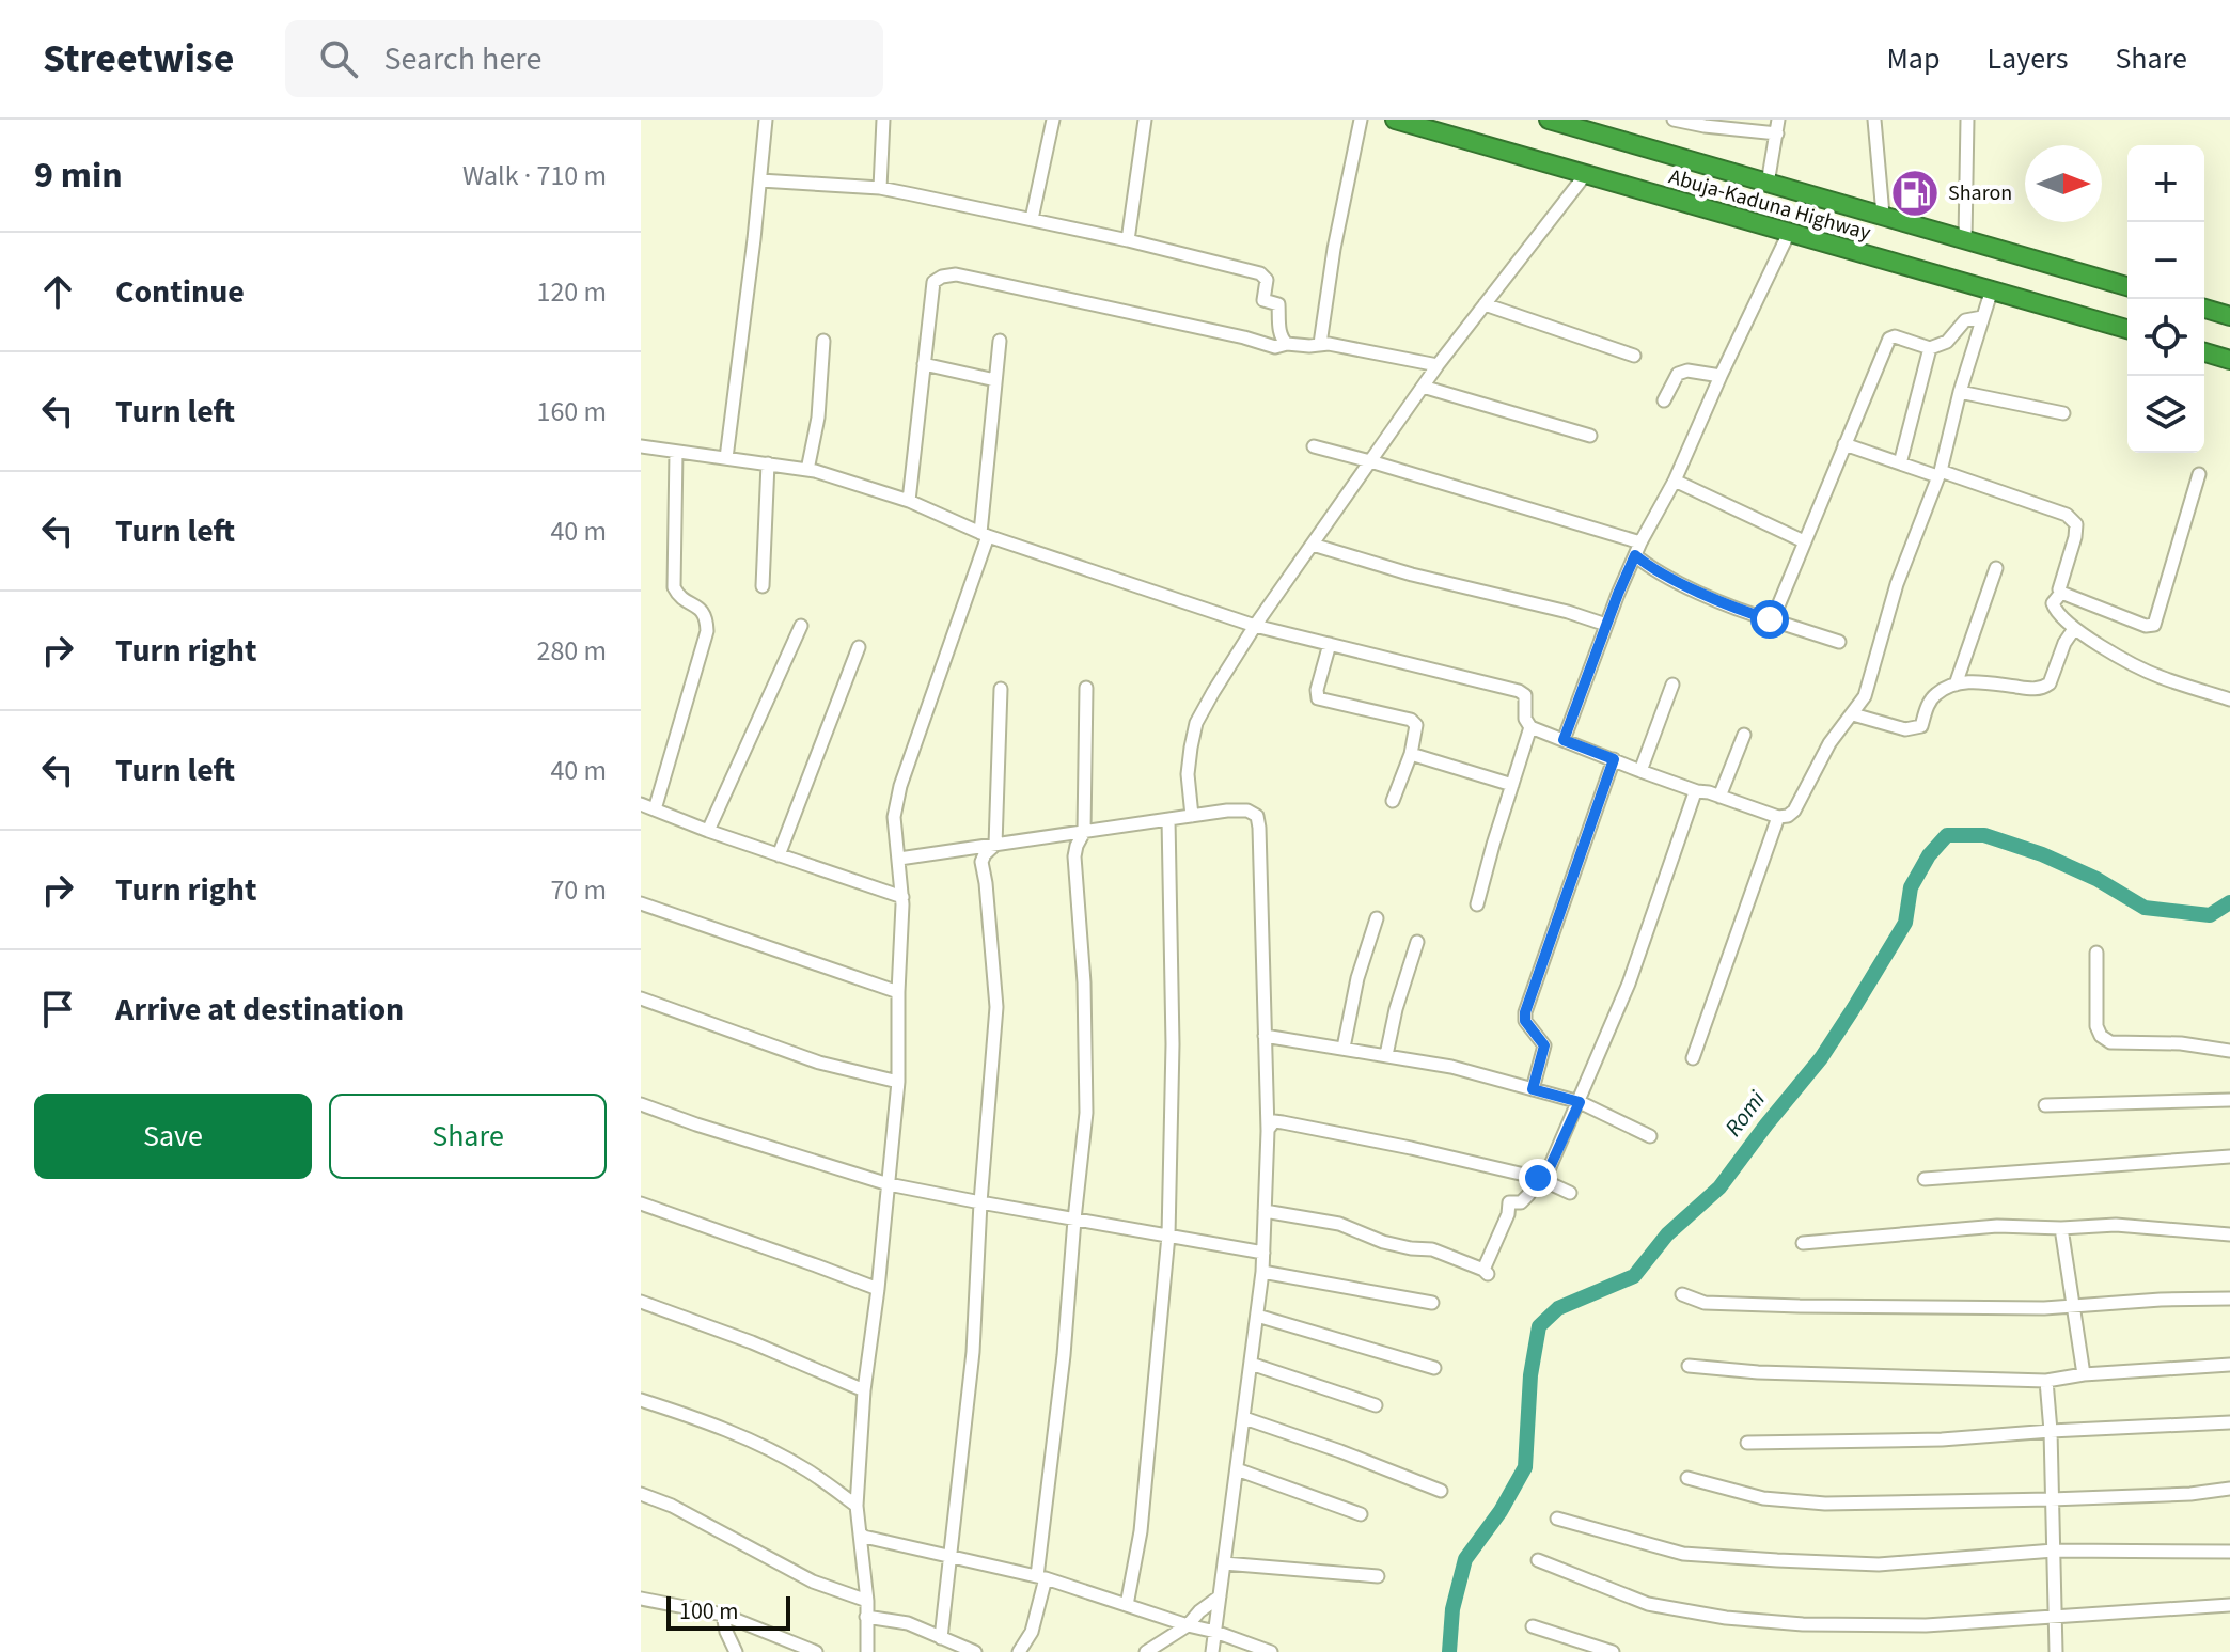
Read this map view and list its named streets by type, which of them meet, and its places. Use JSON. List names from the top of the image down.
{
  "streets": {
    "highway": ["Abuja-Kaduna Highway"]
  },
  "water": ["Romi"],
  "places": {
    "fuel station": ["Sharon"]
  },
  "scale_bar": "100 m",
  "north": "right",
  "page": {
    "header": "Streetwise",
    "search": "Search here",
    "nav": ["Map", "Layers", "Share"],
    "heading": ["9 min", "Walk · 710 m"],
    "map_buttons": ["+", "−"],
    "list": [
      ["Continue", "120 m"],
      ["Turn left", "160 m"],
      ["Turn left", "40 m"],
      ["Turn right", "280 m"],
      ["Turn left", "40 m"],
      ["Turn right", "70 m"],
      "Arrive at destination"
    ],
    "buttons": ["Save", "Share"],
    "scale": "100 m"
  }
}
